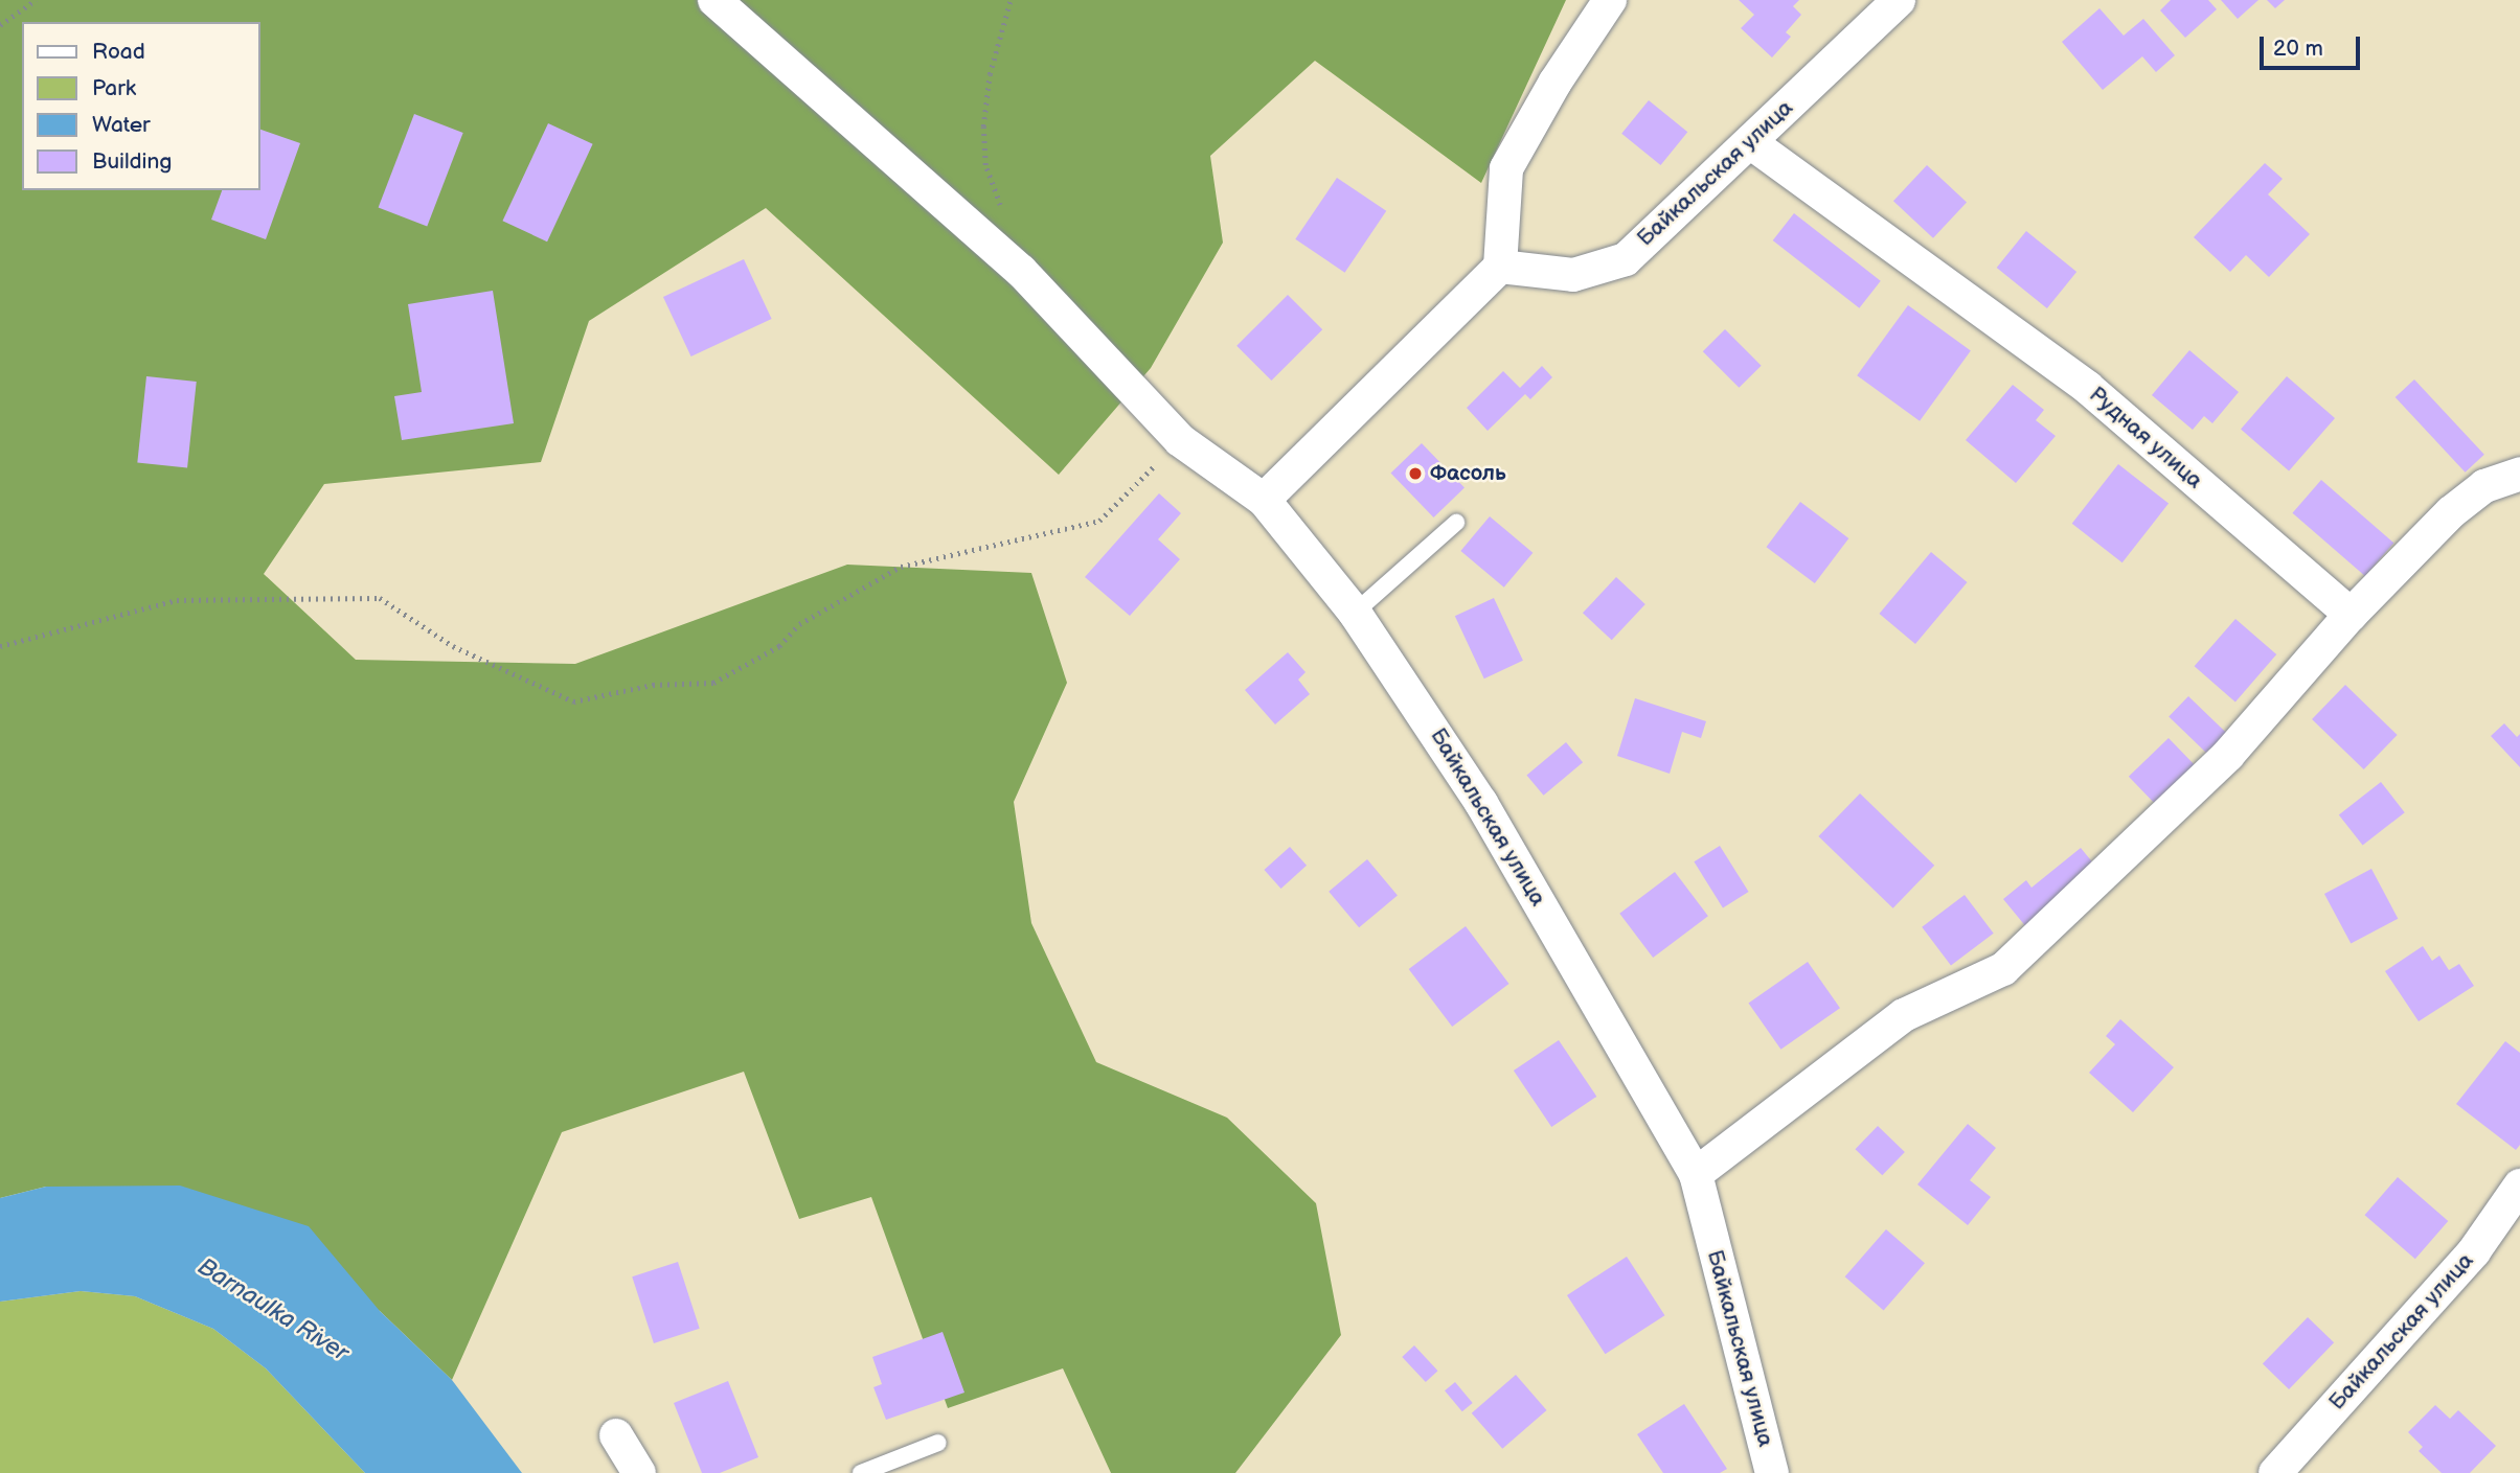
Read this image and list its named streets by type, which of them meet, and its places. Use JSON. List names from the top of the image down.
{
  "streets": {
    "street": ["Байкальская улица", "Рудная улица"]
  },
  "crossings": [
    ["Байкальская улица", "Рудная улица"]
  ],
  "water": ["Barnaulka River"],
  "places": ["Фасоль"],
  "legend": [
    "Road",
    "Park",
    "Water",
    "Building"
  ],
  "scale_bar": "20 m"
}
